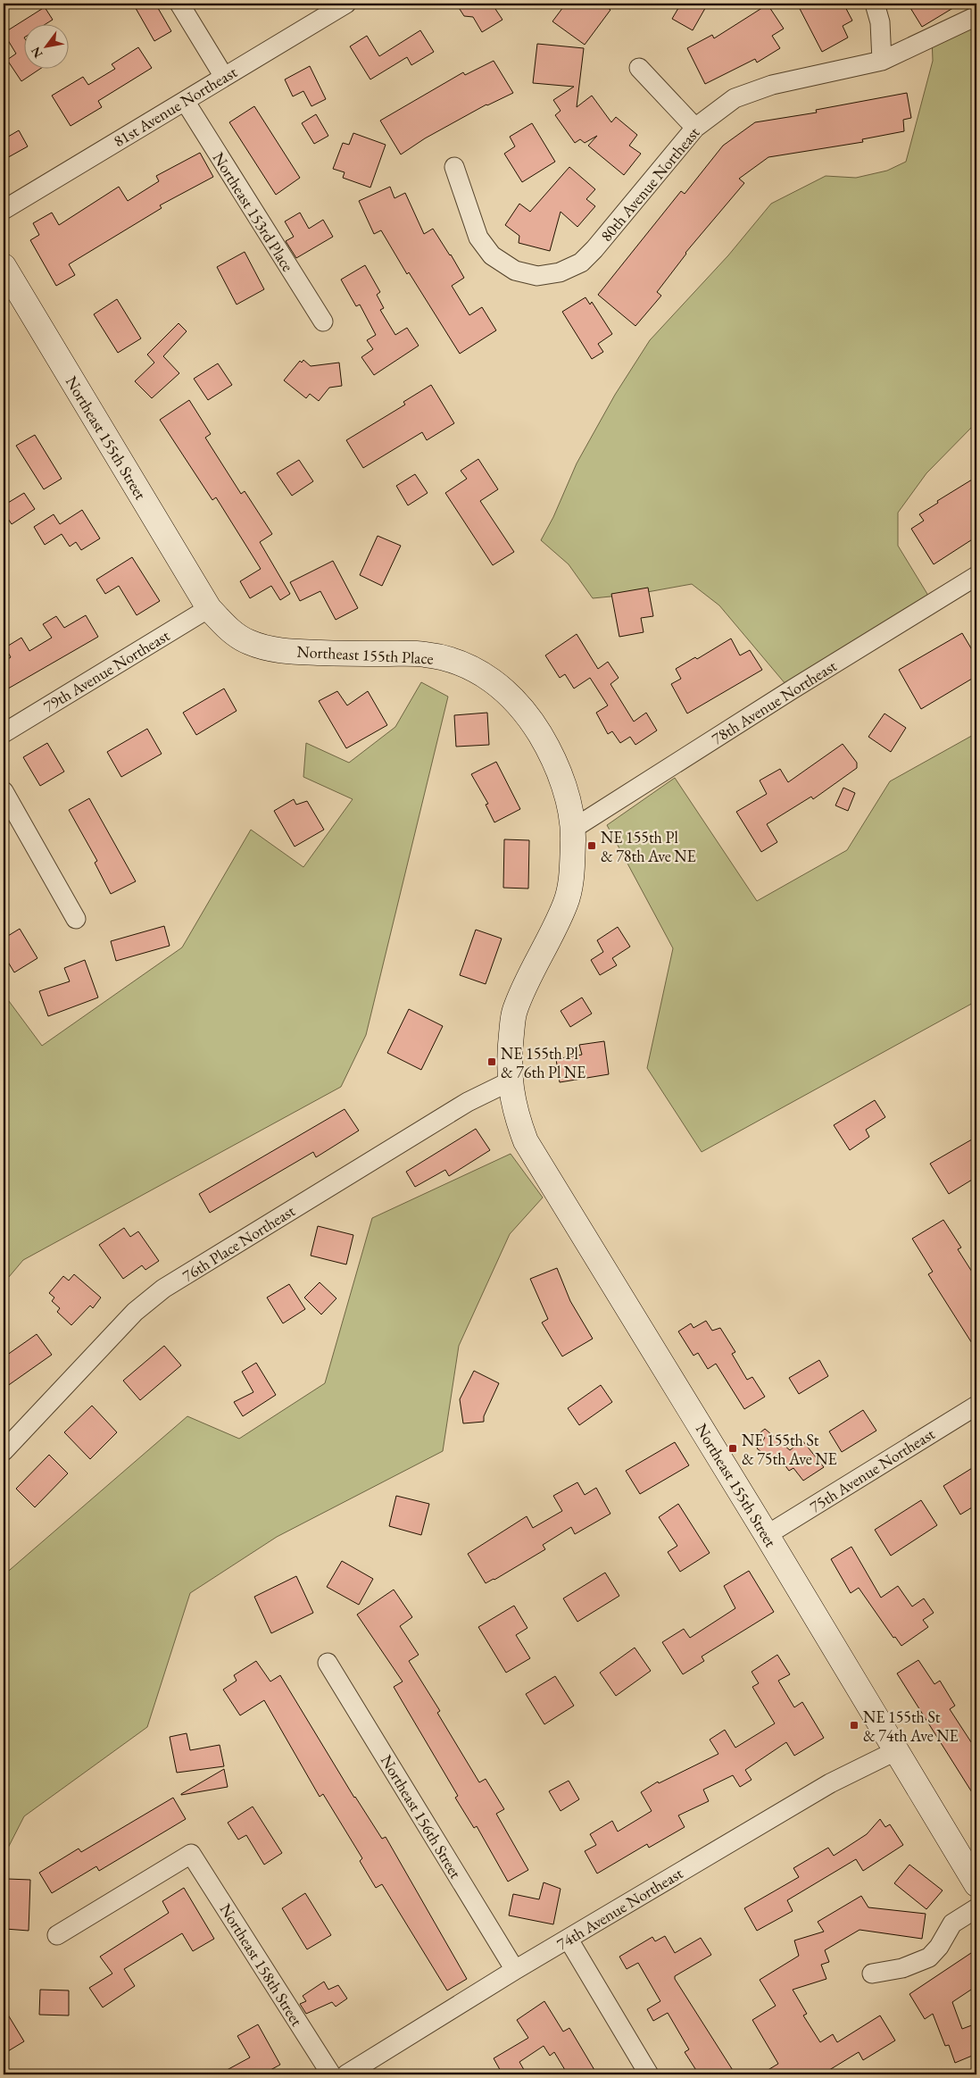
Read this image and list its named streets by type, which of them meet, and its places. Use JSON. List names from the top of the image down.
{
  "streets": {
    "street": [
      "81st Avenue Northeast",
      "80th Avenue Northeast",
      "Northeast 153rd Place",
      "Northeast 155th Street",
      "Northeast 155th Place",
      "79th Avenue Northeast",
      "78th Avenue Northeast",
      "76th Place Northeast",
      "75th Avenue Northeast",
      "Northeast 156th Street",
      "74th Avenue Northeast",
      "Northeast 158th Street"
    ]
  },
  "crossings": [
    ["81st Avenue Northeast", "Northeast 153rd Place"],
    ["Northeast 155th Street", "Northeast 155th Place"],
    ["Northeast 155th Street", "79th Avenue Northeast"],
    ["Northeast 155th Street", "76th Place Northeast"],
    ["Northeast 155th Street", "75th Avenue Northeast"],
    ["Northeast 155th Street", "74th Avenue Northeast"],
    ["Northeast 155th Place", "79th Avenue Northeast"],
    ["Northeast 155th Place", "78th Avenue Northeast"],
    ["Northeast 155th Place", "76th Place Northeast"],
    ["Northeast 156th Street", "74th Avenue Northeast"]
  ],
  "places": {
    "transit": [
      "NE 155th Pl & 78th Ave NE",
      "NE 155th Pl & 76th Pl NE",
      "NE 155th St & 75th Ave NE",
      "NE 155th St & 74th Ave NE"
    ]
  },
  "north": "bottom left"
}
